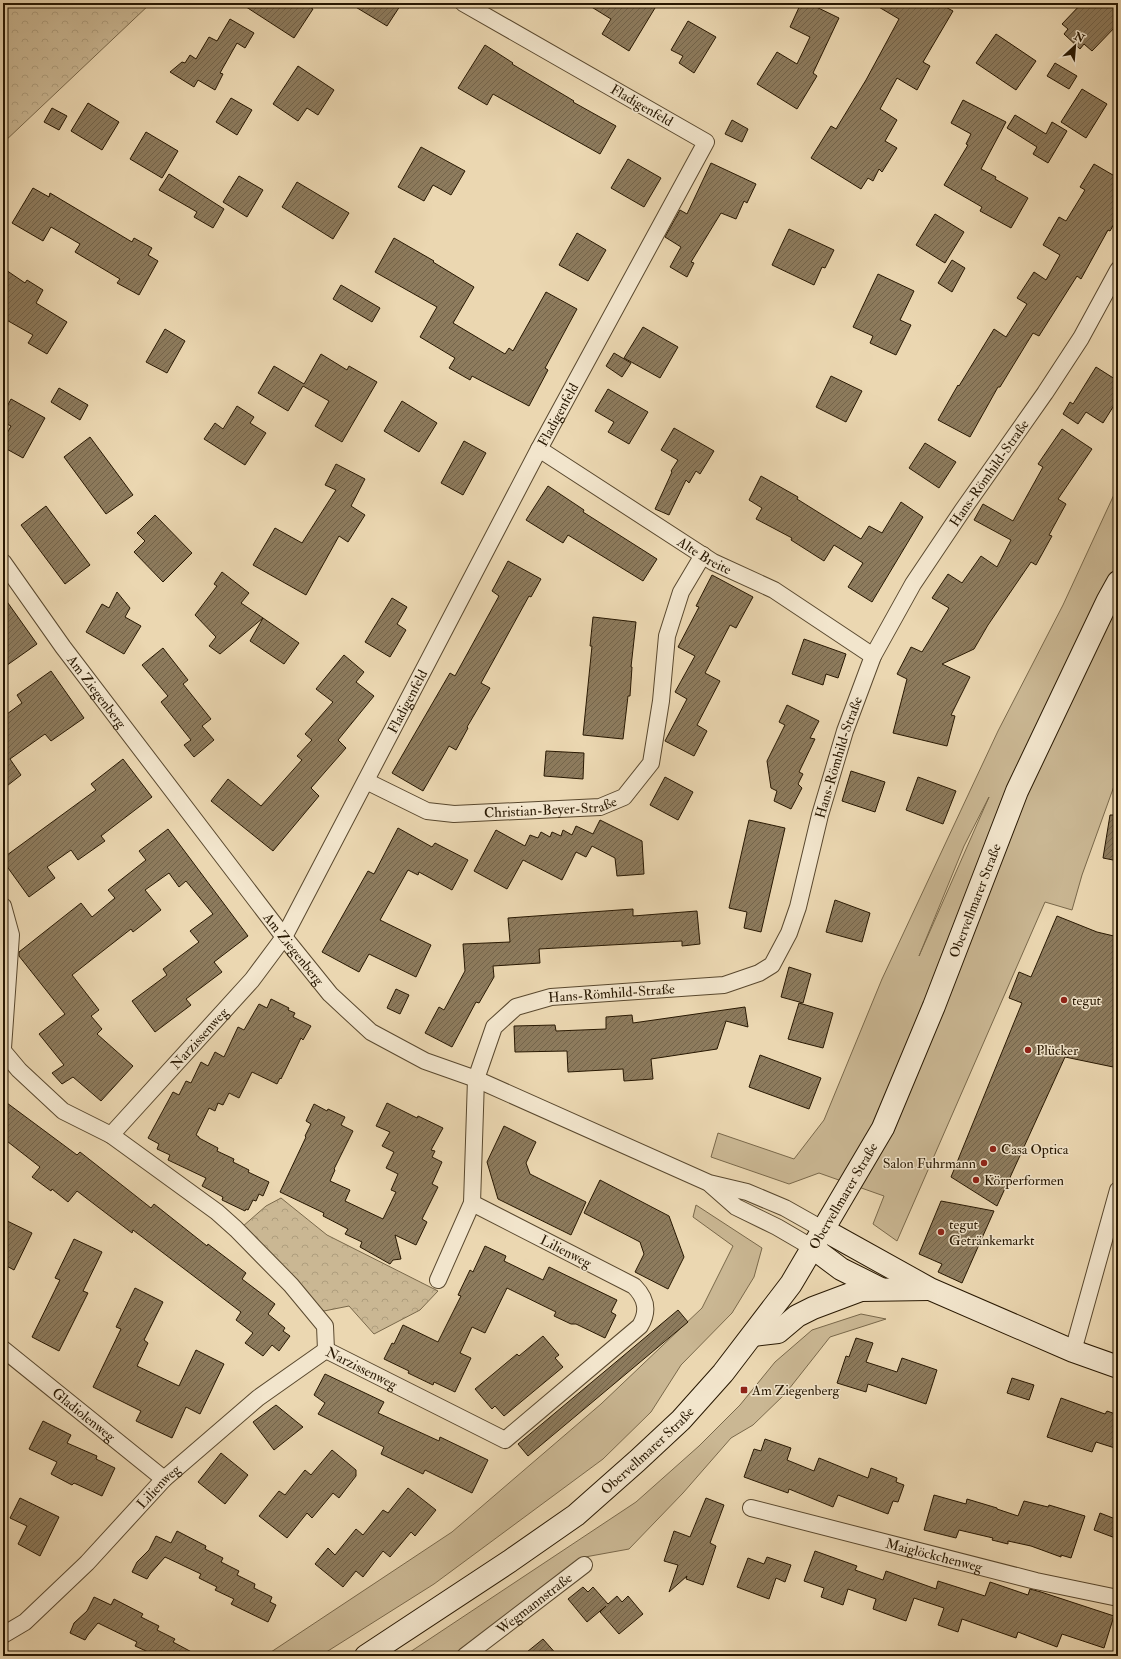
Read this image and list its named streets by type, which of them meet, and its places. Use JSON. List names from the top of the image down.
{
  "streets": {
    "main road": ["Obervellmarer Straße"],
    "street": [
      "Fladigenfeld",
      "Hans-Römhild-Straße",
      "Alte Breite",
      "Am Ziegenberg",
      "Christian-Beyer-Straße",
      "Narzissenweg",
      "Lilienweg",
      "Gladiolenweg",
      "Maiglöckchenweg",
      "Wegmannstraße"
    ]
  },
  "crossings": [
    ["Fladigenfeld", "Alte Breite"],
    ["Fladigenfeld", "Am Ziegenberg"],
    ["Fladigenfeld", "Christian-Beyer-Straße"],
    ["Fladigenfeld", "Narzissenweg"],
    ["Hans-Römhild-Straße", "Alte Breite"],
    ["Hans-Römhild-Straße", "Am Ziegenberg"],
    ["Alte Breite", "Christian-Beyer-Straße"],
    ["Am Ziegenberg", "Obervellmarer Straße"],
    ["Am Ziegenberg", "Narzissenweg"],
    ["Narzissenweg", "Lilienweg"],
    ["Lilienweg", "Gladiolenweg"]
  ],
  "places": {
    "other": [
      "tegut",
      "Plücker",
      "Casa Optica",
      "Salon Fuhrmann",
      "Körperformen",
      "tegut Getränkemarkt"
    ],
    "transit": ["Am Ziegenberg"]
  },
  "north": "top right"
}
